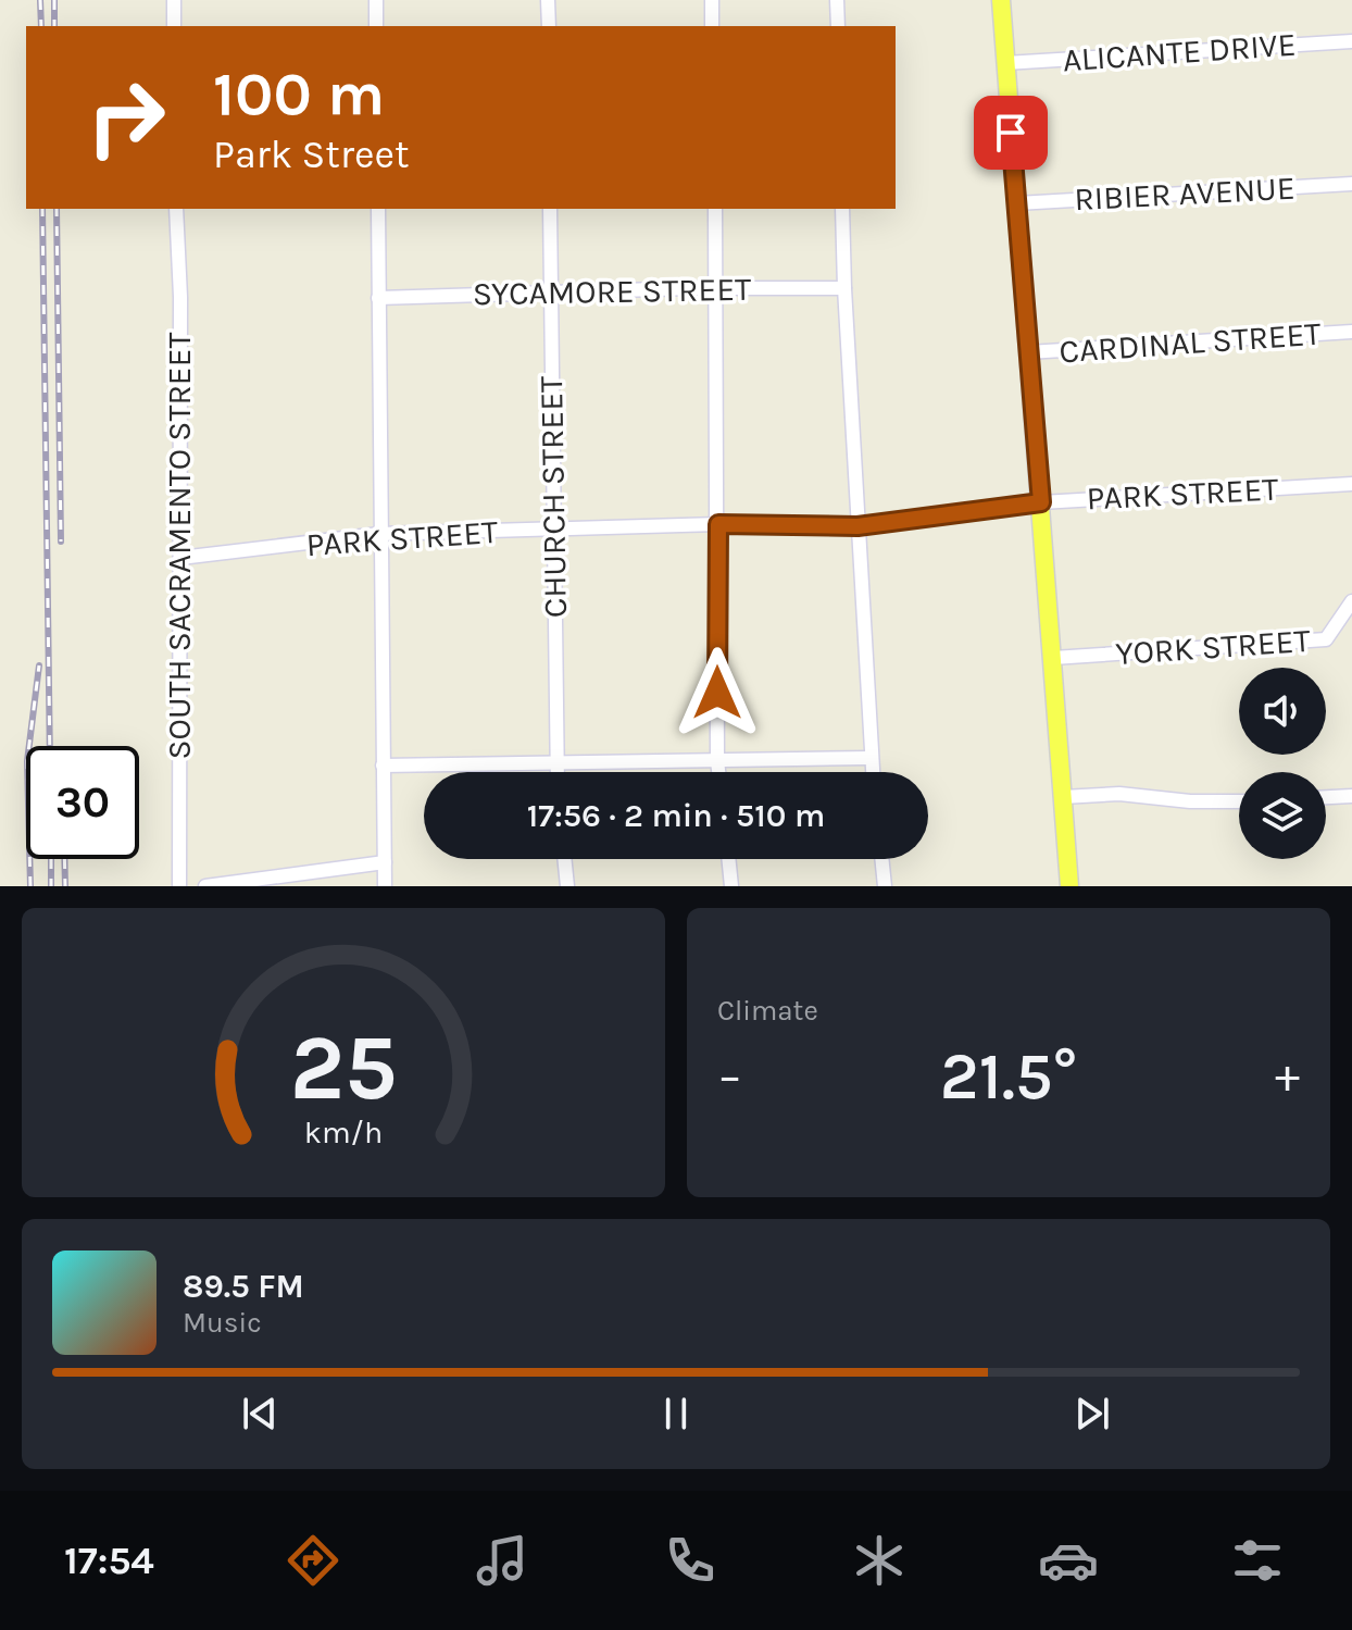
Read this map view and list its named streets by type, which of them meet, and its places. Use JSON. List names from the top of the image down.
{
  "streets": {
    "street": [
      "ALICANTE DRIVE",
      "RIBIER AVENUE",
      "SYCAMORE STREET",
      "CARDINAL STREET",
      "PARK STREET",
      "CHURCH STREET",
      "SOUTH SACRAMENTO STREET",
      "YORK STREET"
    ]
  },
  "crossings": [
    ["SYCAMORE STREET", "CHURCH STREET"],
    ["PARK STREET", "CHURCH STREET"],
    ["PARK STREET", "SOUTH SACRAMENTO STREET"]
  ],
  "page": {
    "turn": ["100 m", "Park Street"],
    "limit": "30",
    "trip": "17:56 · 2 min · 510 m",
    "tile": "Climate",
    "heat": ["−", "21.5°", "+"],
    "song": ["89.5 FM", "Music"],
    "tabs": "17:54",
    "gauge": ["25", "km/h"]
  }
}
